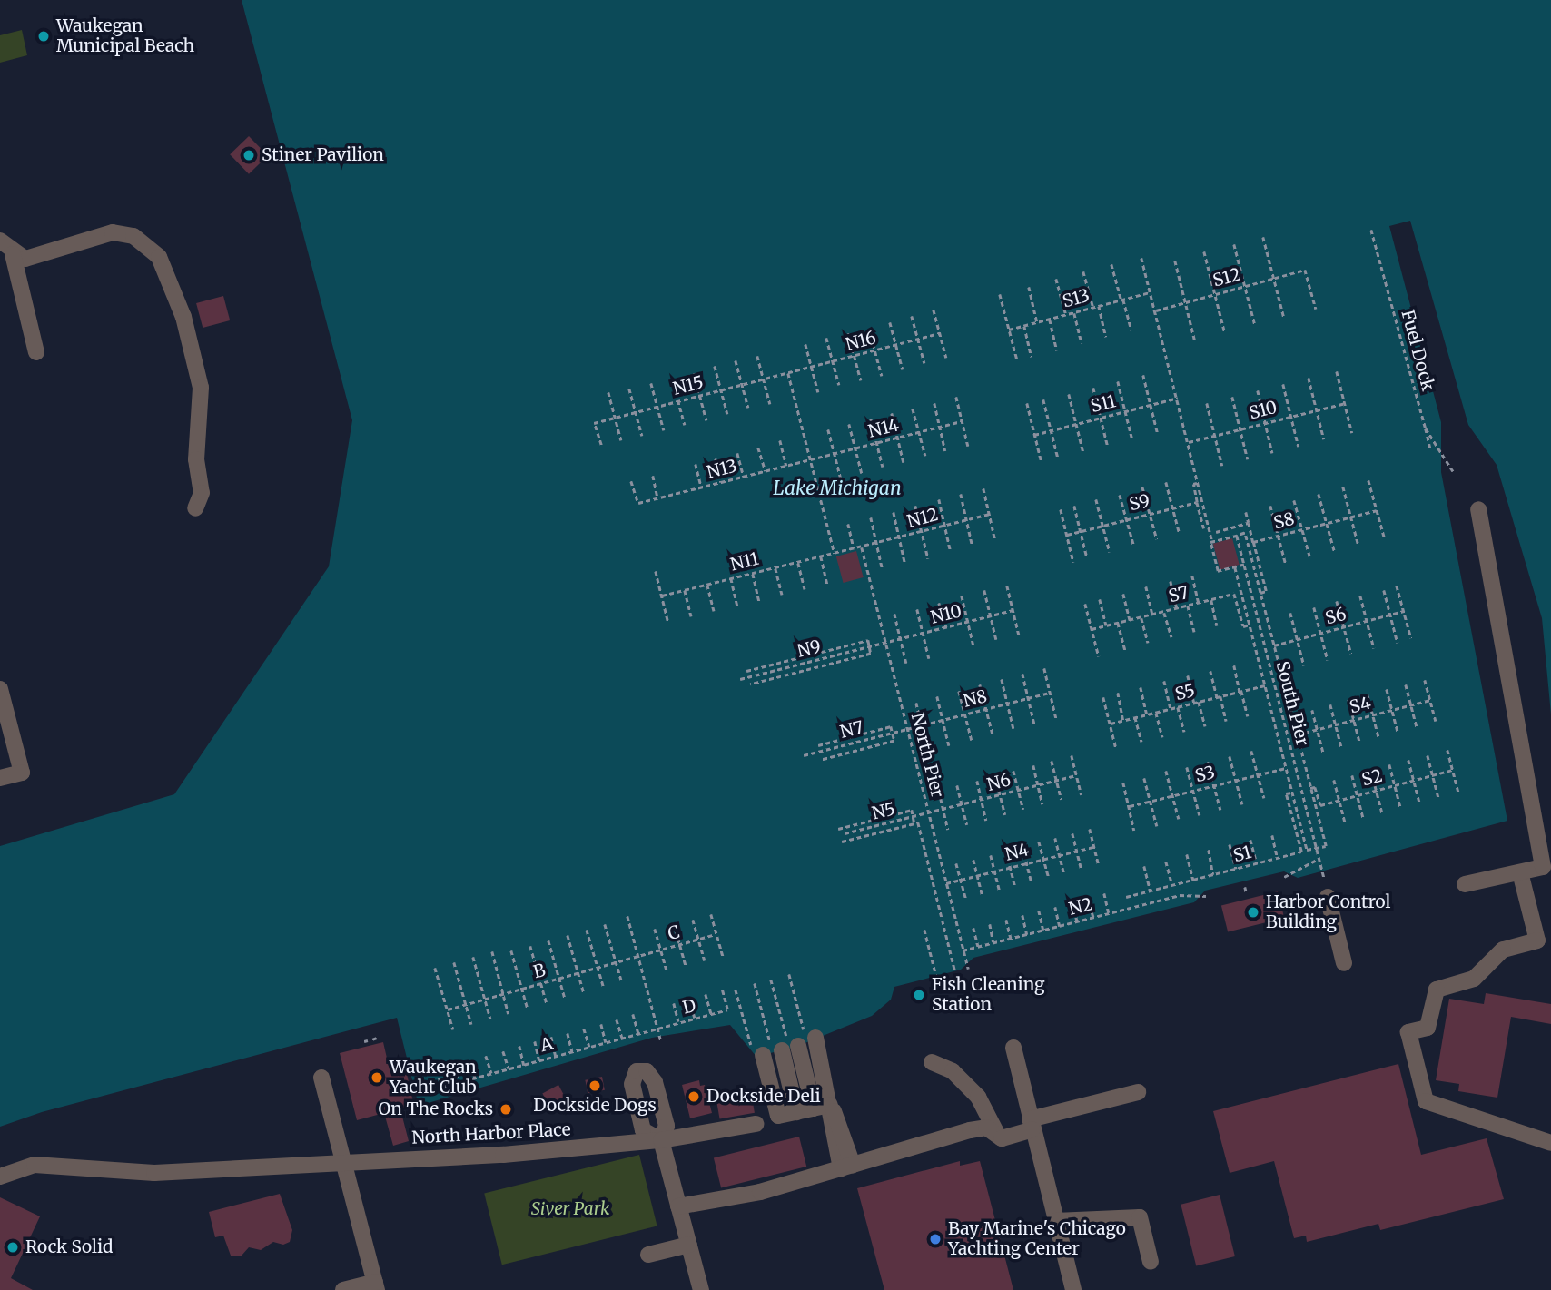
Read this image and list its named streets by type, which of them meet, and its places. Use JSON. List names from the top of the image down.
{
  "streets": {
    "lane": ["North Harbor Place"],
    "path": [
      "S12",
      "S13",
      "N16",
      "Fuel Dock",
      "N15",
      "S11",
      "S10",
      "N14",
      "N13",
      "S9",
      "N12",
      "S8",
      "N11",
      "S7",
      "N10",
      "S6",
      "N9",
      "S5",
      "N8",
      "South Pier",
      "S4",
      "N7",
      "North Pier",
      "S3",
      "S2",
      "N6",
      "N5",
      "N4",
      "S1",
      "N2",
      "C",
      "B",
      "D",
      "A"
    ]
  },
  "crossings": [
    ["N16", "N15"],
    ["N14", "N13"],
    ["N12", "N11"],
    ["N12", "North Pier"],
    ["N10", "N9"],
    ["N8", "N7"],
    ["North Pier", "N4"],
    ["North Pier", "N2"],
    ["N6", "N5"],
    ["C", "B"],
    ["D", "A"]
  ],
  "water": ["Lake Michigan"],
  "parks": ["Siver Park"],
  "places": [
    "Waukegan Municipal Beach",
    "Stiner Pavilion",
    "Harbor Control Building",
    "Fish Cleaning Station",
    "Waukegan Yacht Club",
    "Dockside Dogs",
    "Dockside Deli",
    "On The Rocks",
    "Bay Marine's Chicago Yachting Center",
    "Rock Solid"
  ]
}
